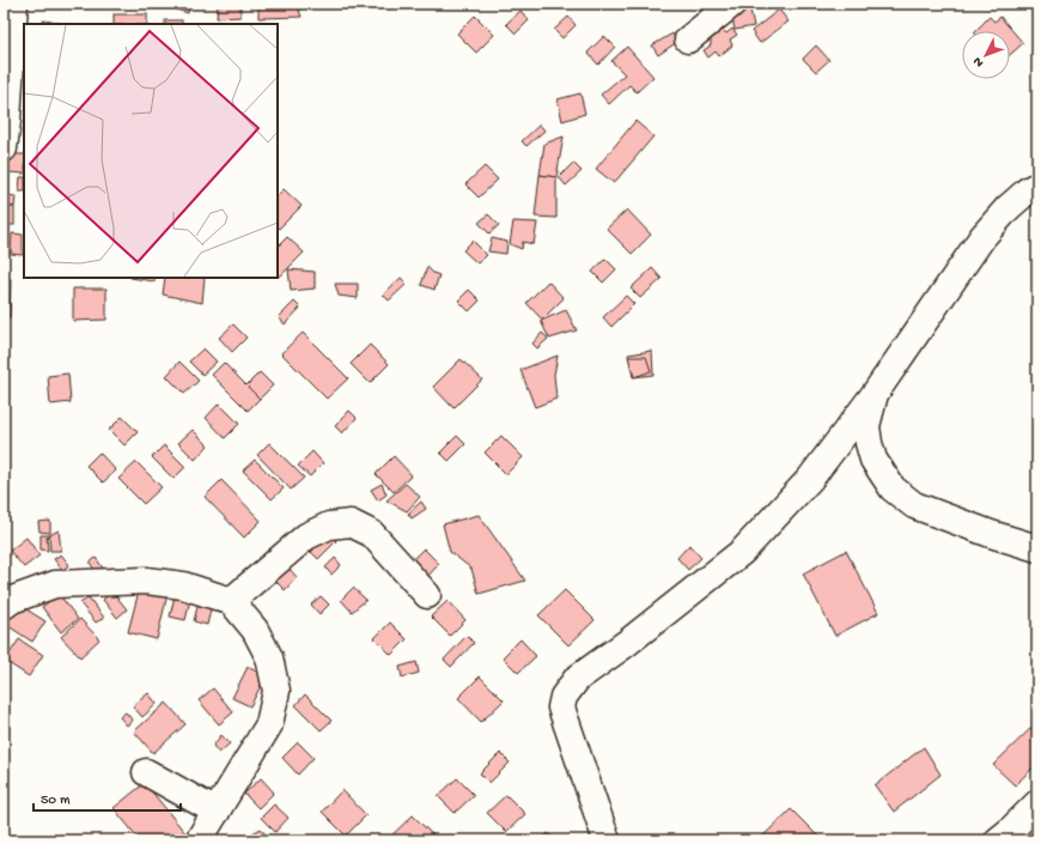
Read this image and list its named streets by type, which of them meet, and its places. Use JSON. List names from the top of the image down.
{
  "scale_bar": "50 m",
  "north": "bottom left"
}
